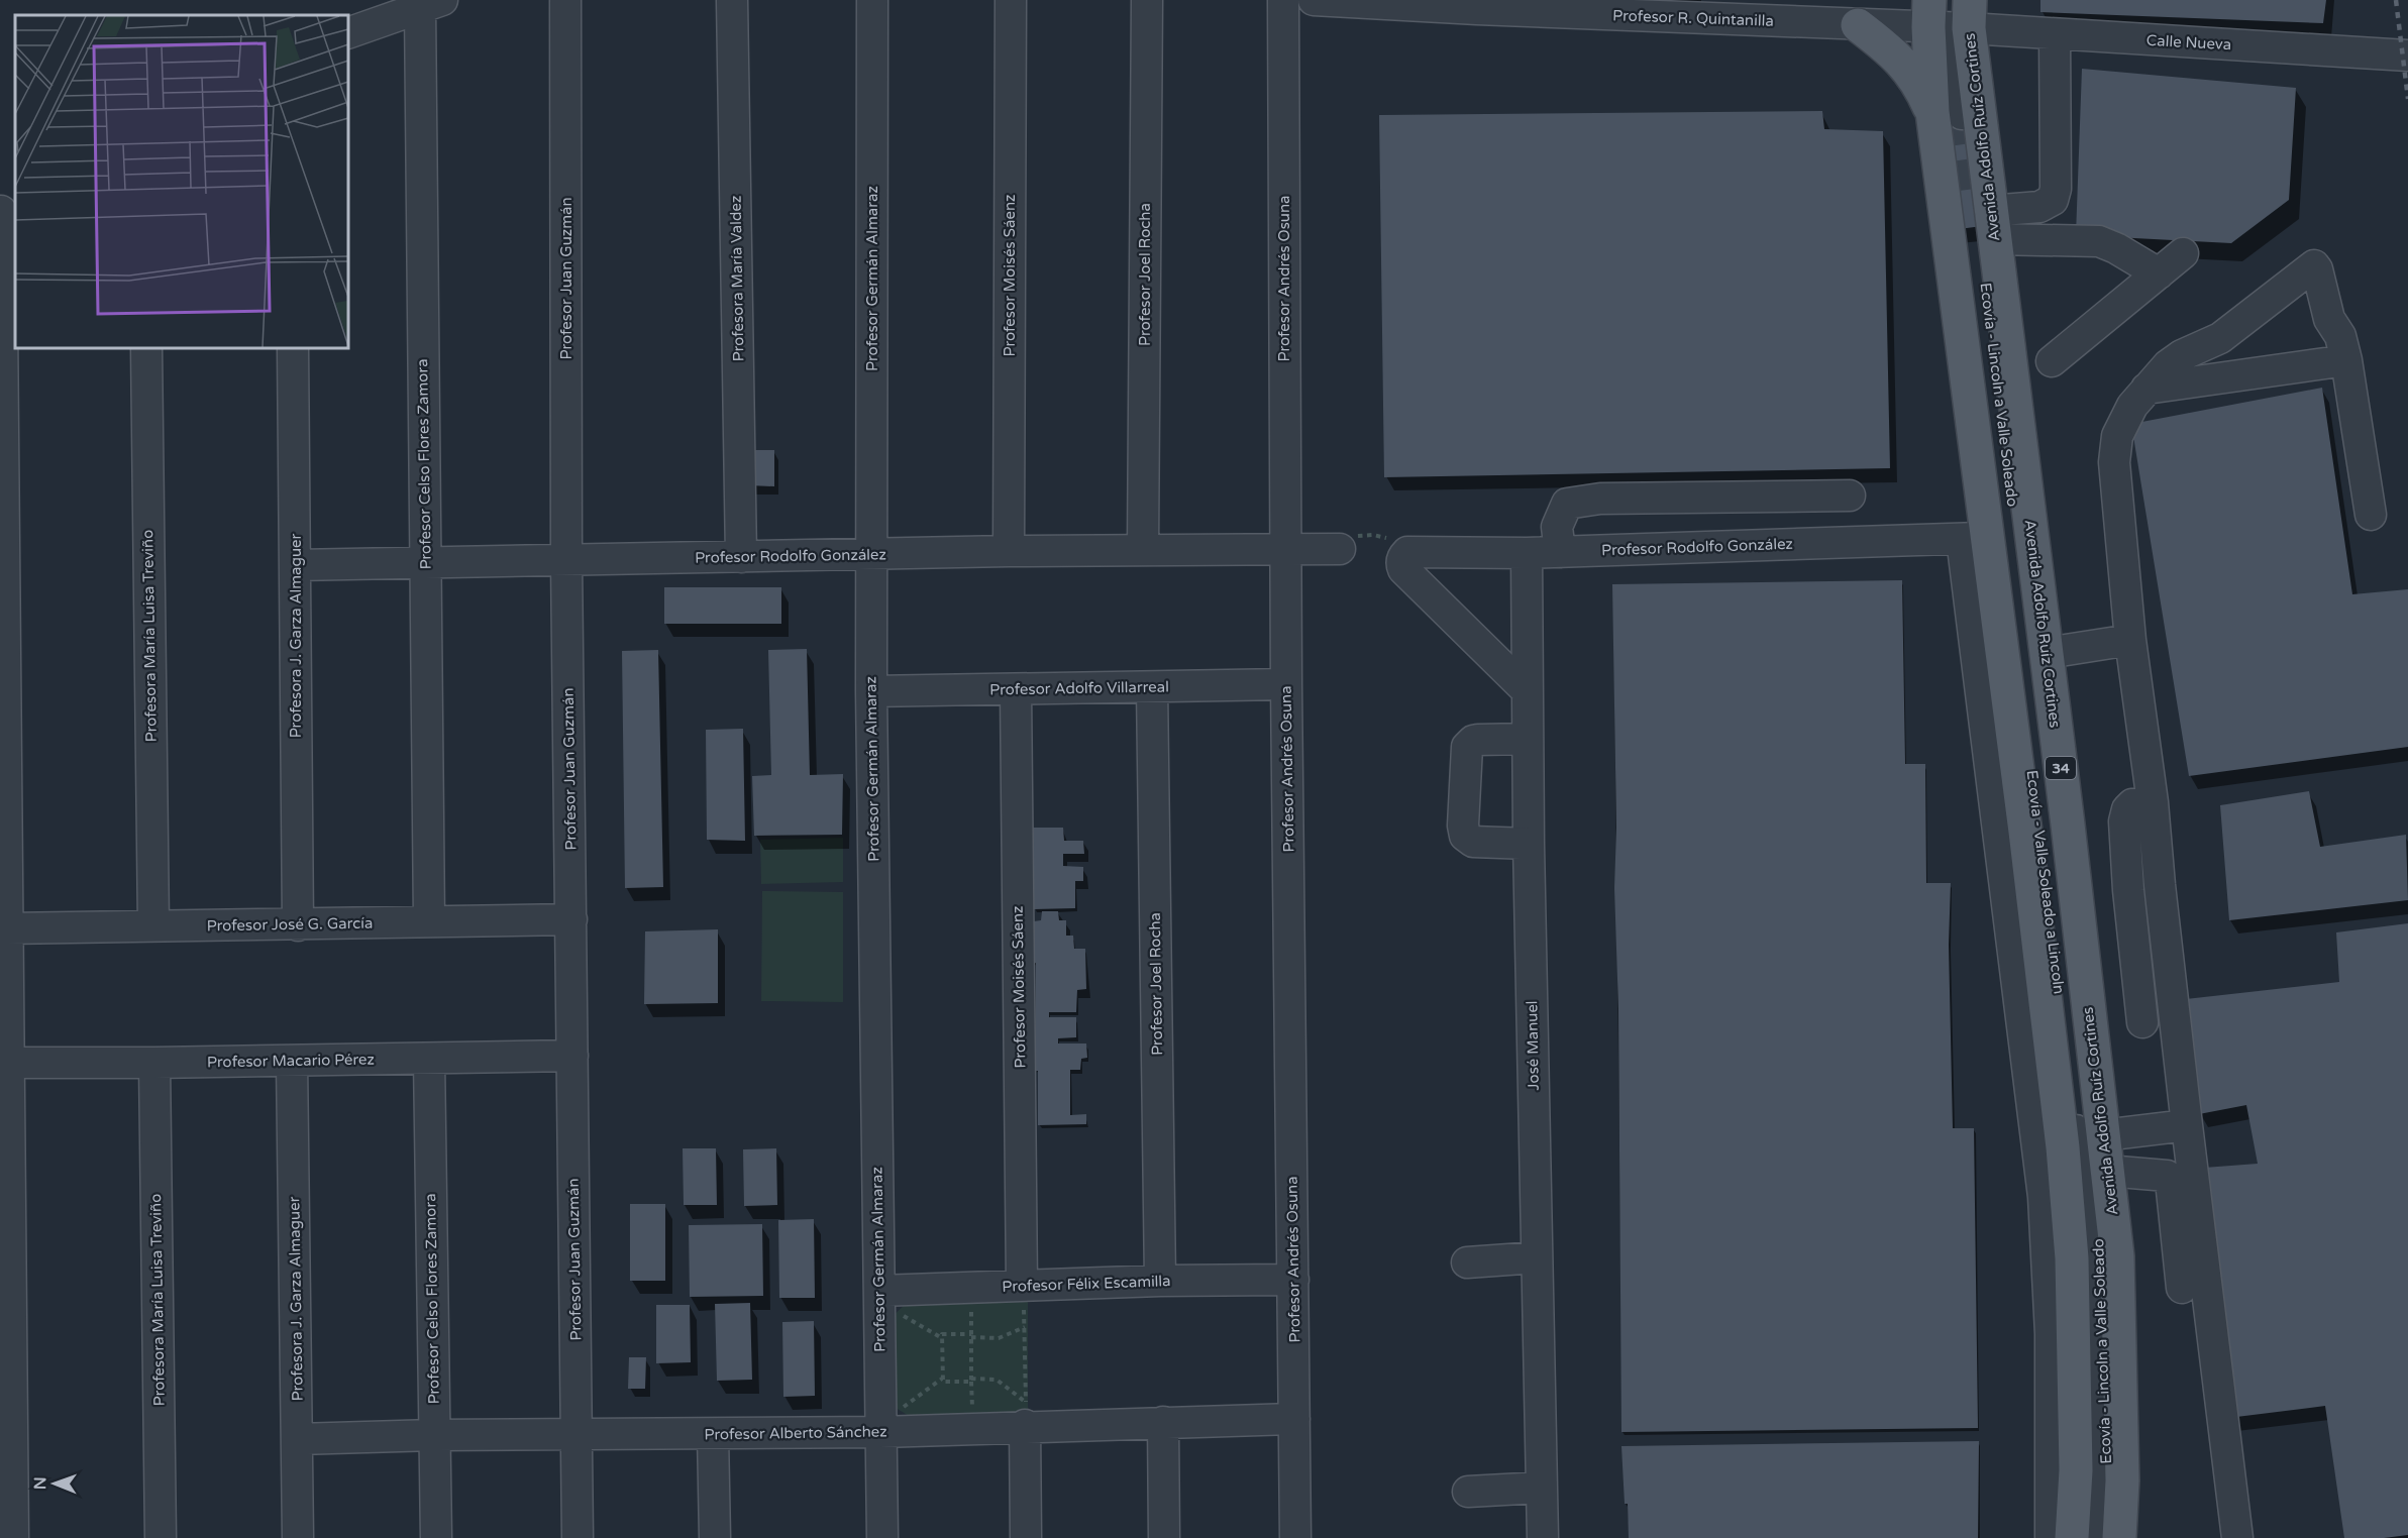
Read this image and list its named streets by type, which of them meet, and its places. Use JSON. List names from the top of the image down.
{
  "streets": {
    "main road": ["Avenida Adolfo Ruíz Cortines", "34"],
    "street": [
      "Profesor R. Quintanilla",
      "Calle Nueva",
      "Profesor Joel Rocha",
      "Profesor Moisés Sáenz",
      "Profesor Juan Guzmán",
      "Profesora María Valdez",
      "Profesor Germán Almaraz",
      "Profesor Andrés Osuna",
      "Ecovía - Lincoln a Valle Soleado",
      "Profesor Celso Flores Zamora",
      "Profesor Rodolfo González",
      "Profesora María Luisa Treviño",
      "Profesora J. Garza Almaguer",
      "Profesor Adolfo Villarreal",
      "Ecovía - Valle Soleado a Lincoln",
      "Profesor José G. García",
      "José Manuel",
      "Profesor Macario Pérez",
      "Profesor Félix Escamilla",
      "Profesor Alberto Sánchez"
    ]
  },
  "crossings": [
    ["Profesor R. Quintanilla", "Calle Nueva"],
    ["Profesor R. Quintanilla", "Avenida Adolfo Ruíz Cortines"],
    ["Calle Nueva", "Avenida Adolfo Ruíz Cortines"],
    ["Avenida Adolfo Ruíz Cortines", "Ecovía - Lincoln a Valle Soleado"],
    ["Avenida Adolfo Ruíz Cortines", "Ecovía - Valle Soleado a Lincoln"],
    ["Profesor Joel Rocha", "Profesor Rodolfo González"],
    ["Profesor Joel Rocha", "Profesor Adolfo Villarreal"],
    ["Profesor Joel Rocha", "Profesor Félix Escamilla"],
    ["Profesor Moisés Sáenz", "Profesor Rodolfo González"],
    ["Profesor Moisés Sáenz", "Profesor Adolfo Villarreal"],
    ["Profesor Moisés Sáenz", "Profesor Félix Escamilla"],
    ["Profesor Juan Guzmán", "Profesor Rodolfo González"],
    ["Profesor Juan Guzmán", "Profesor José G. García"],
    ["Profesor Juan Guzmán", "Profesor Macario Pérez"],
    ["Profesor Juan Guzmán", "Profesor Alberto Sánchez"],
    ["Profesora María Valdez", "Profesor Rodolfo González"],
    ["Profesor Germán Almaraz", "Profesor Rodolfo González"],
    ["Profesor Germán Almaraz", "Profesor Adolfo Villarreal"],
    ["Profesor Germán Almaraz", "Profesor Félix Escamilla"],
    ["Profesor Germán Almaraz", "Profesor Alberto Sánchez"],
    ["Profesor Andrés Osuna", "Profesor Rodolfo González"],
    ["Profesor Andrés Osuna", "Profesor Adolfo Villarreal"],
    ["Profesor Andrés Osuna", "Profesor Félix Escamilla"],
    ["Profesor Andrés Osuna", "Profesor Alberto Sánchez"],
    ["Ecovía - Lincoln a Valle Soleado", "Ecovía - Valle Soleado a Lincoln"],
    ["Profesor Celso Flores Zamora", "Profesor Rodolfo González"],
    ["Profesor Celso Flores Zamora", "Profesor José G. García"],
    ["Profesor Celso Flores Zamora", "Profesor Macario Pérez"],
    ["Profesor Celso Flores Zamora", "Profesor Alberto Sánchez"],
    ["Profesor Rodolfo González", "Profesora J. Garza Almaguer"],
    ["Profesor Rodolfo González", "José Manuel"],
    ["Profesora María Luisa Treviño", "Profesor José G. García"],
    ["Profesora María Luisa Treviño", "Profesor Macario Pérez"],
    ["Profesora J. Garza Almaguer", "Profesor José G. García"],
    ["Profesora J. Garza Almaguer", "Profesor Macario Pérez"],
    ["Profesora J. Garza Almaguer", "Profesor Alberto Sánchez"]
  ],
  "north": "left"
}
